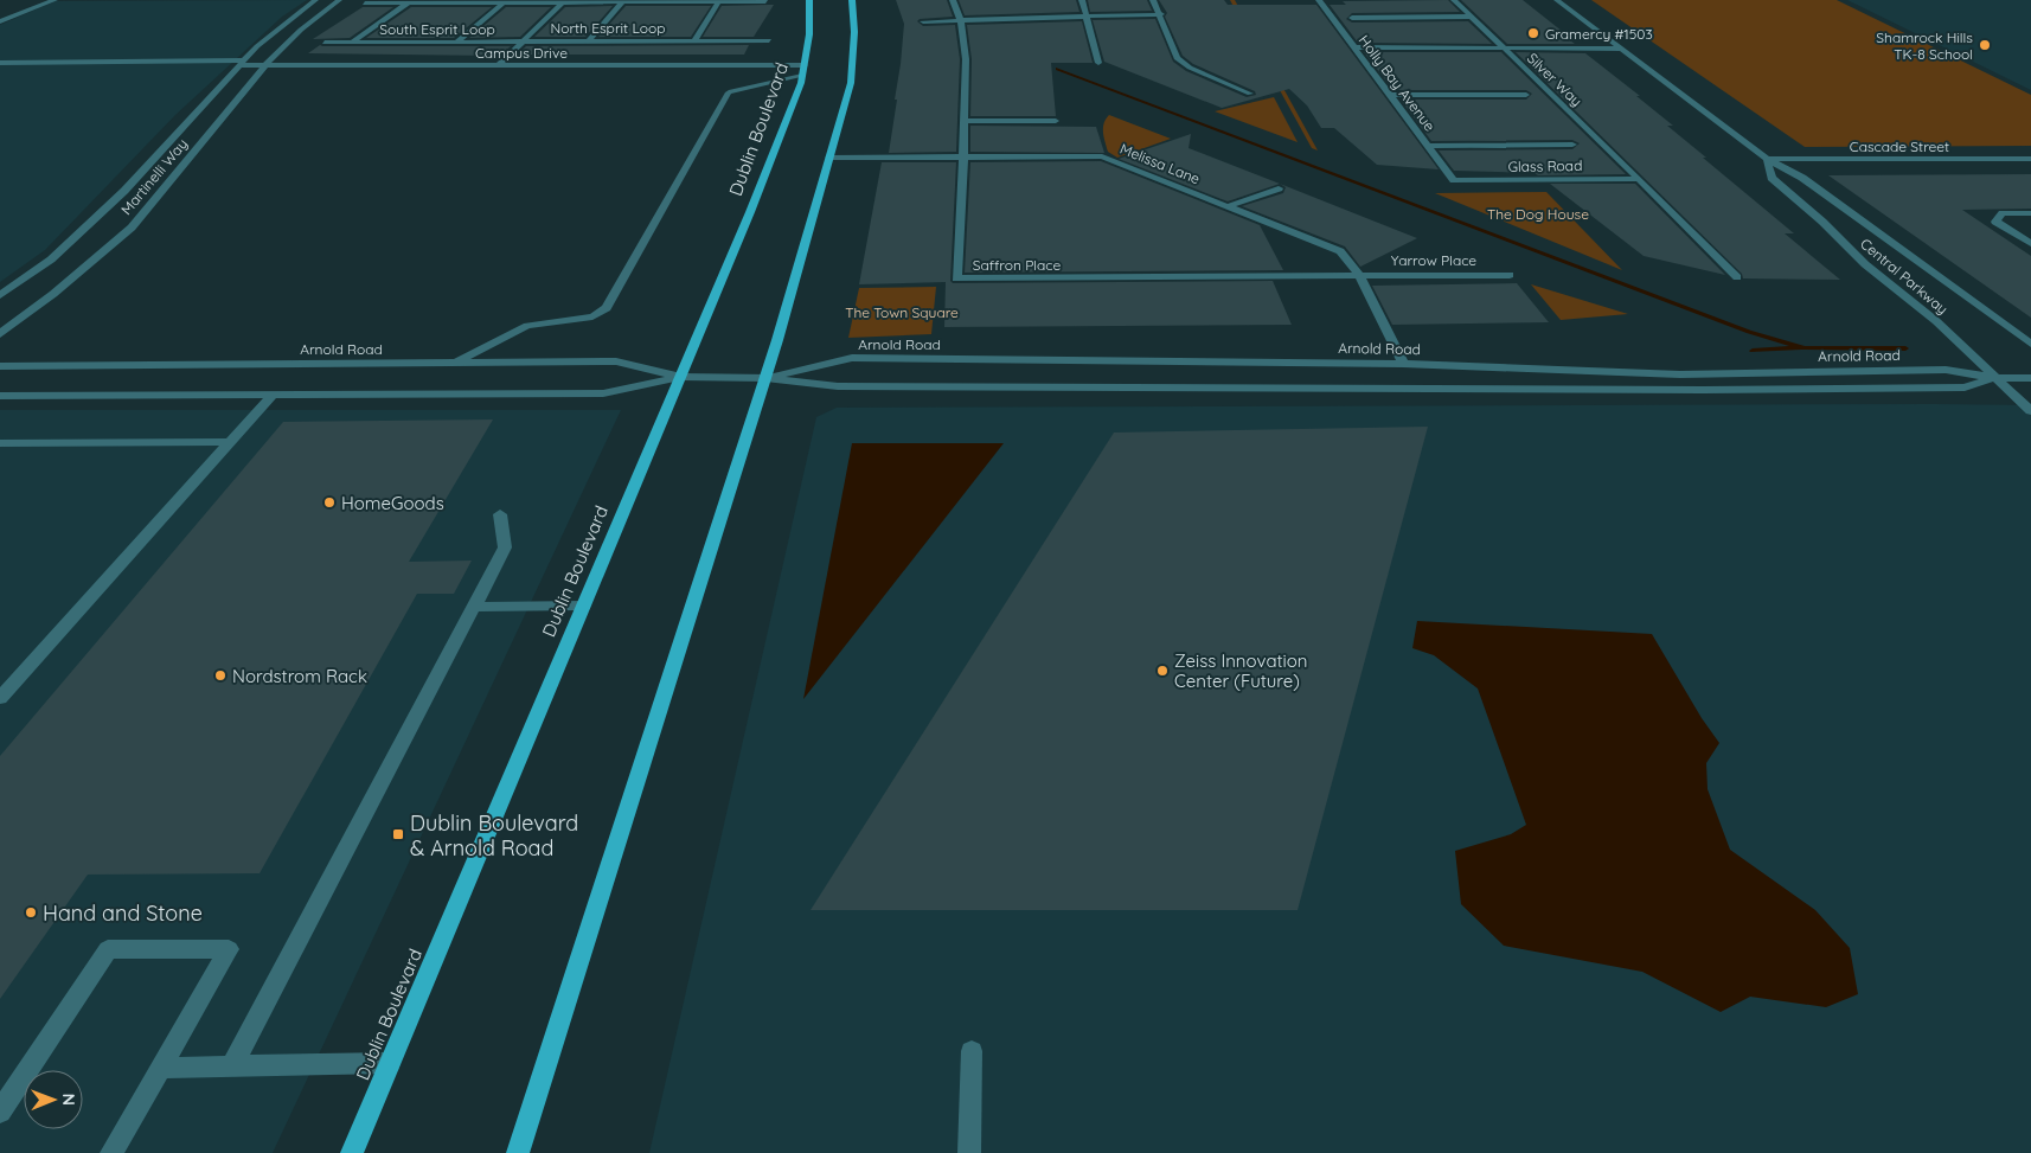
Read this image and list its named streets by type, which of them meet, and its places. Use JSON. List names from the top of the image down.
{
  "streets": {
    "main road": ["Dublin Boulevard"],
    "street": [
      "North Esprit Loop",
      "South Esprit Loop",
      "Campus Drive",
      "Silver Way",
      "Holly Bay Avenue",
      "Cascade Street",
      "Melissa Lane",
      "Glass Road",
      "Martinelli Way",
      "Yarrow Place",
      "Saffron Place",
      "Central Parkway",
      "Arnold Road"
    ]
  },
  "crossings": [
    ["North Esprit Loop", "South Esprit Loop"],
    ["Campus Drive", "Dublin Boulevard"],
    ["Campus Drive", "Martinelli Way"],
    ["Silver Way", "Glass Road"],
    ["Holly Bay Avenue", "Glass Road"],
    ["Dublin Boulevard", "Arnold Road"],
    ["Cascade Street", "Central Parkway"],
    ["Melissa Lane", "Yarrow Place"],
    ["Melissa Lane", "Saffron Place"],
    ["Melissa Lane", "Arnold Road"],
    ["Yarrow Place", "Saffron Place"],
    ["Central Parkway", "Arnold Road"]
  ],
  "parks": ["The Dog House", "The Town Square"],
  "places": {
    "other": [
      "Gramercy #1503",
      "Shamrock Hills TK-8 School",
      "HomeGoods",
      "Zeiss Innovation Center (Future)",
      "Nordstrom Rack",
      "Hand and Stone"
    ],
    "transit": ["Dublin Boulevard & Arnold Road"]
  },
  "north": "right"
}
